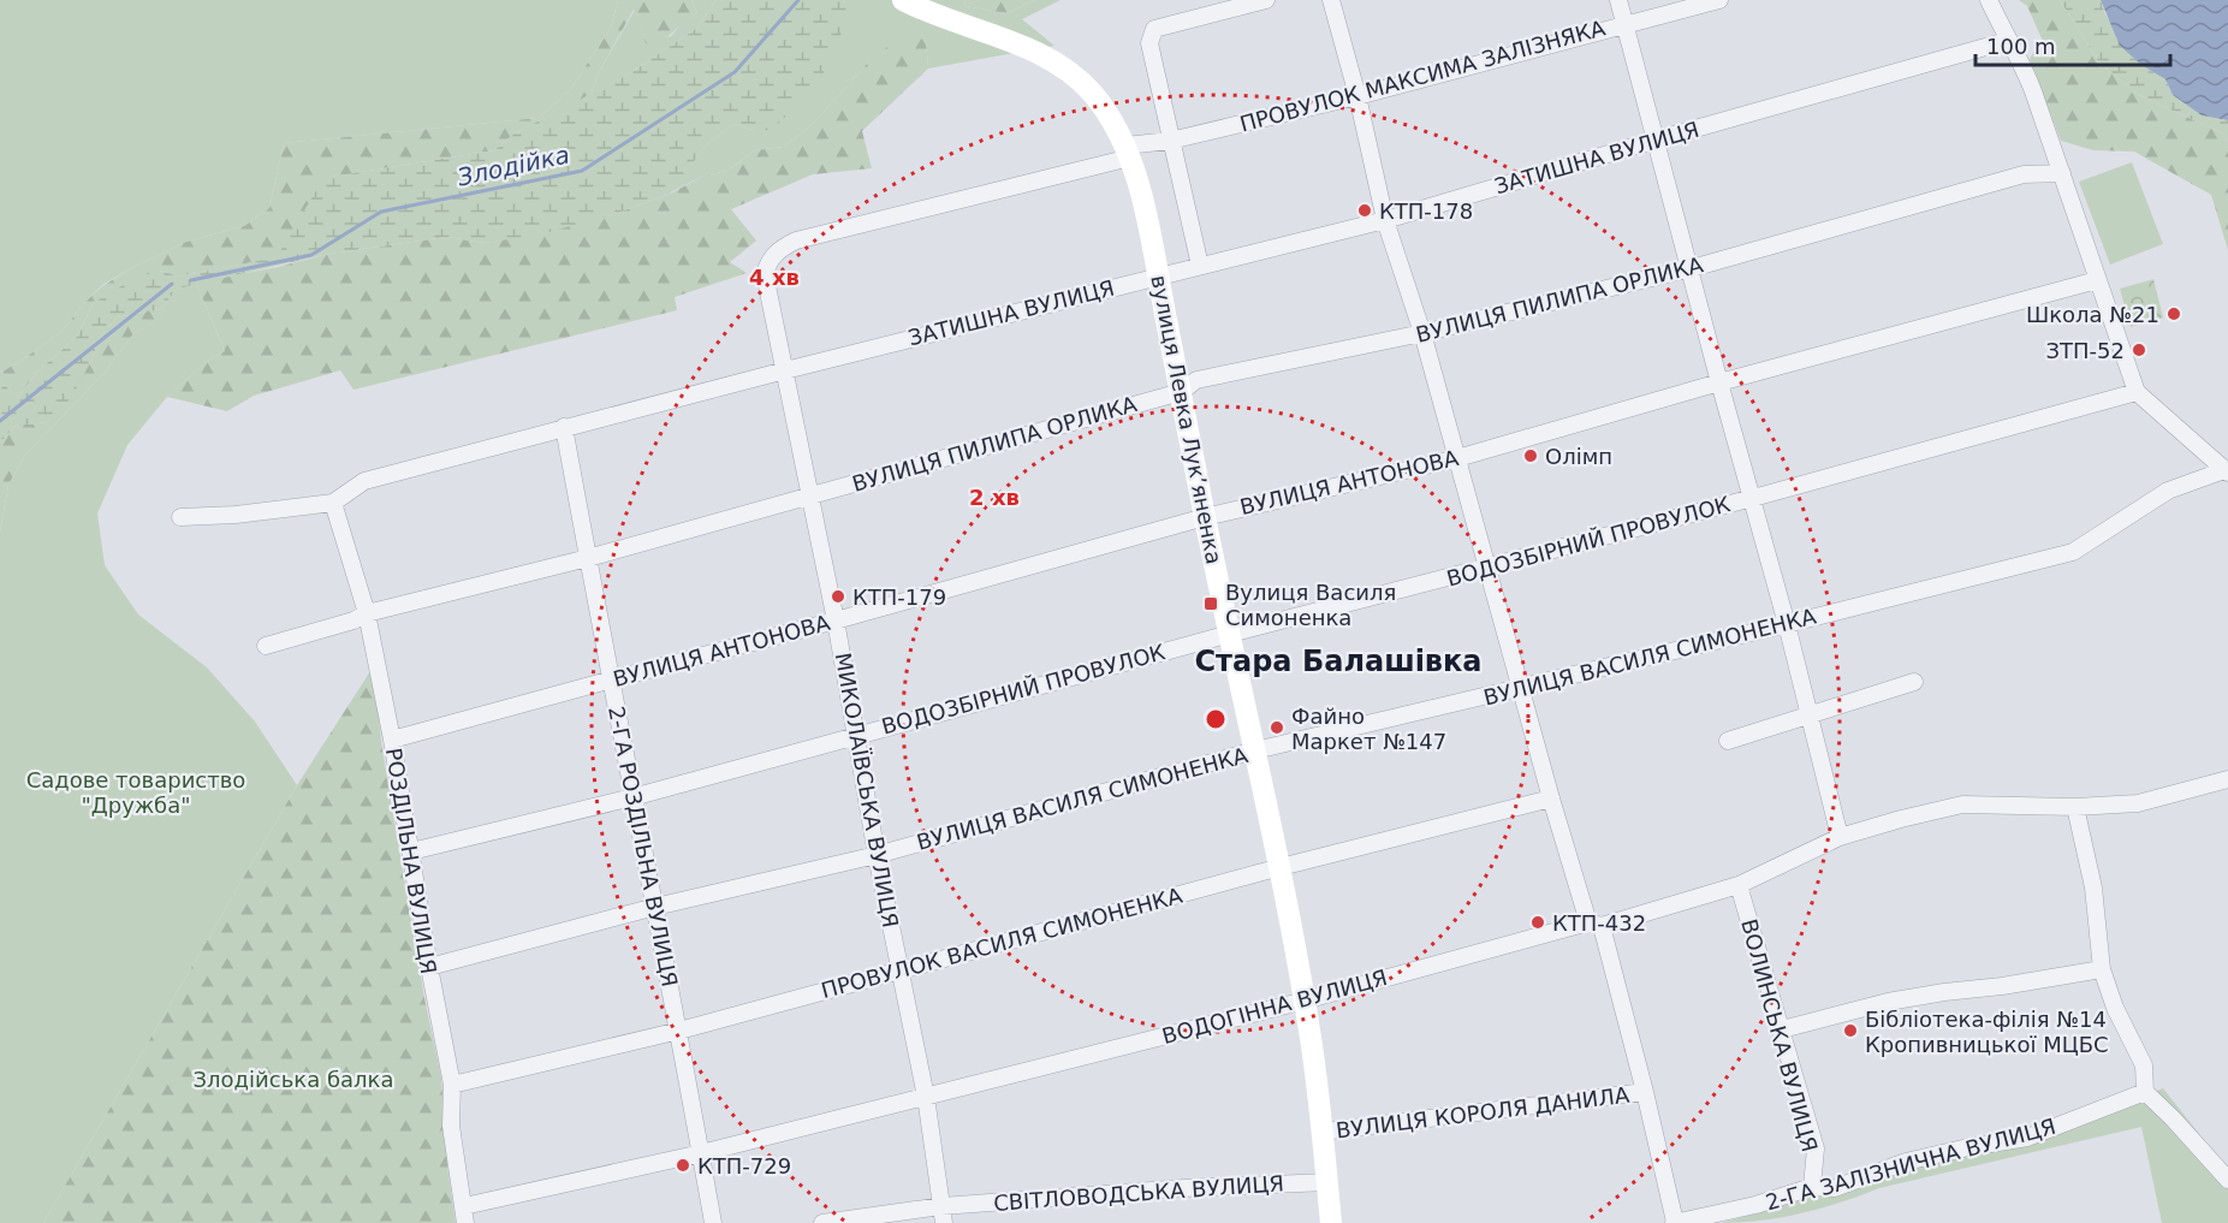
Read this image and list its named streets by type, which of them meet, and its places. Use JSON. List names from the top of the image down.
{
  "streets": {
    "street": [
      "ПРОВУЛОК МАКСИМА ЗАЛІЗНЯКА",
      "ЗАТИШНА ВУЛИЦЯ",
      "ВУЛИЦЯ ПИЛИПА ОРЛИКА",
      "вулиця Левка Лукʼяненка",
      "ВУЛИЦЯ АНТОНОВА",
      "ВОДОЗБІРНИЙ ПРОВУЛОК",
      "ВУЛИЦЯ ВАСИЛЯ СИМОНЕНКА",
      "МИКОЛАЇВСЬКА ВУЛИЦЯ",
      "2-ГА РОЗДІЛЬНА ВУЛИЦЯ",
      "РОЗДІЛЬНА ВУЛИЦЯ",
      "ПРОВУЛОК ВАСИЛЯ СИМОНЕНКА",
      "ВОДОГІННА ВУЛИЦЯ",
      "ВОЛИНСЬКА ВУЛИЦЯ",
      "ВУЛИЦЯ КОРОЛЯ ДАНИЛА",
      "2-ГА ЗАЛІЗНИЧНА ВУЛИЦЯ",
      "СВІТЛОВОДСЬКА ВУЛИЦЯ"
    ]
  },
  "crossings": [
    ["ПРОВУЛОК МАКСИМА ЗАЛІЗНЯКА", "вулиця Левка Лукʼяненка"],
    ["ПРОВУЛОК МАКСИМА ЗАЛІЗНЯКА", "МИКОЛАЇВСЬКА ВУЛИЦЯ"],
    ["ЗАТИШНА ВУЛИЦЯ", "вулиця Левка Лукʼяненка"],
    ["ЗАТИШНА ВУЛИЦЯ", "МИКОЛАЇВСЬКА ВУЛИЦЯ"],
    ["ЗАТИШНА ВУЛИЦЯ", "2-ГА РОЗДІЛЬНА ВУЛИЦЯ"],
    ["ЗАТИШНА ВУЛИЦЯ", "РОЗДІЛЬНА ВУЛИЦЯ"],
    ["ВУЛИЦЯ ПИЛИПА ОРЛИКА", "вулиця Левка Лукʼяненка"],
    ["ВУЛИЦЯ ПИЛИПА ОРЛИКА", "МИКОЛАЇВСЬКА ВУЛИЦЯ"],
    ["ВУЛИЦЯ ПИЛИПА ОРЛИКА", "2-ГА РОЗДІЛЬНА ВУЛИЦЯ"],
    ["ВУЛИЦЯ ПИЛИПА ОРЛИКА", "РОЗДІЛЬНА ВУЛИЦЯ"],
    ["вулиця Левка Лукʼяненка", "ВУЛИЦЯ АНТОНОВА"],
    ["вулиця Левка Лукʼяненка", "ВОДОЗБІРНИЙ ПРОВУЛОК"],
    ["вулиця Левка Лукʼяненка", "ВУЛИЦЯ ВАСИЛЯ СИМОНЕНКА"],
    ["вулиця Левка Лукʼяненка", "ПРОВУЛОК ВАСИЛЯ СИМОНЕНКА"],
    ["вулиця Левка Лукʼяненка", "ВОДОГІННА ВУЛИЦЯ"],
    ["вулиця Левка Лукʼяненка", "ВУЛИЦЯ КОРОЛЯ ДАНИЛА"],
    ["вулиця Левка Лукʼяненка", "СВІТЛОВОДСЬКА ВУЛИЦЯ"],
    ["ВУЛИЦЯ АНТОНОВА", "МИКОЛАЇВСЬКА ВУЛИЦЯ"],
    ["ВУЛИЦЯ АНТОНОВА", "2-ГА РОЗДІЛЬНА ВУЛИЦЯ"],
    ["ВУЛИЦЯ АНТОНОВА", "РОЗДІЛЬНА ВУЛИЦЯ"],
    ["ВОДОЗБІРНИЙ ПРОВУЛОК", "МИКОЛАЇВСЬКА ВУЛИЦЯ"],
    ["ВОДОЗБІРНИЙ ПРОВУЛОК", "2-ГА РОЗДІЛЬНА ВУЛИЦЯ"],
    ["ВОДОЗБІРНИЙ ПРОВУЛОК", "РОЗДІЛЬНА ВУЛИЦЯ"],
    ["ВУЛИЦЯ ВАСИЛЯ СИМОНЕНКА", "МИКОЛАЇВСЬКА ВУЛИЦЯ"],
    ["ВУЛИЦЯ ВАСИЛЯ СИМОНЕНКА", "2-ГА РОЗДІЛЬНА ВУЛИЦЯ"],
    ["ВУЛИЦЯ ВАСИЛЯ СИМОНЕНКА", "РОЗДІЛЬНА ВУЛИЦЯ"],
    ["МИКОЛАЇВСЬКА ВУЛИЦЯ", "ПРОВУЛОК ВАСИЛЯ СИМОНЕНКА"],
    ["МИКОЛАЇВСЬКА ВУЛИЦЯ", "ВОДОГІННА ВУЛИЦЯ"],
    ["МИКОЛАЇВСЬКА ВУЛИЦЯ", "СВІТЛОВОДСЬКА ВУЛИЦЯ"],
    ["2-ГА РОЗДІЛЬНА ВУЛИЦЯ", "ПРОВУЛОК ВАСИЛЯ СИМОНЕНКА"],
    ["2-ГА РОЗДІЛЬНА ВУЛИЦЯ", "ВОДОГІННА ВУЛИЦЯ"],
    ["РОЗДІЛЬНА ВУЛИЦЯ", "ПРОВУЛОК ВАСИЛЯ СИМОНЕНКА"],
    ["РОЗДІЛЬНА ВУЛИЦЯ", "ВОДОГІННА ВУЛИЦЯ"],
    ["ВОДОГІННА ВУЛИЦЯ", "ВОЛИНСЬКА ВУЛИЦЯ"],
    ["ВОЛИНСЬКА ВУЛИЦЯ", "2-ГА ЗАЛІЗНИЧНА ВУЛИЦЯ"]
  ],
  "districts": ["Стара Балашівка"],
  "water": ["Злодійка"],
  "parks": ["Садове товариство \"Дружба\"", "Злодійська балка"],
  "places": {
    "other": [
      "КТП-178",
      "Школа №21",
      "ЗТП-52",
      "Олімп",
      "КТП-179",
      "Файно Маркет №147",
      "КТП-432",
      "Бібліотека-філія №14 Кропивницької МЦБС",
      "КТП-729"
    ],
    "transit": ["Вулиця Василя Симоненка"]
  },
  "scale_bar": "100 m",
  "rings": ["4 хв", "2 хв"]
}
